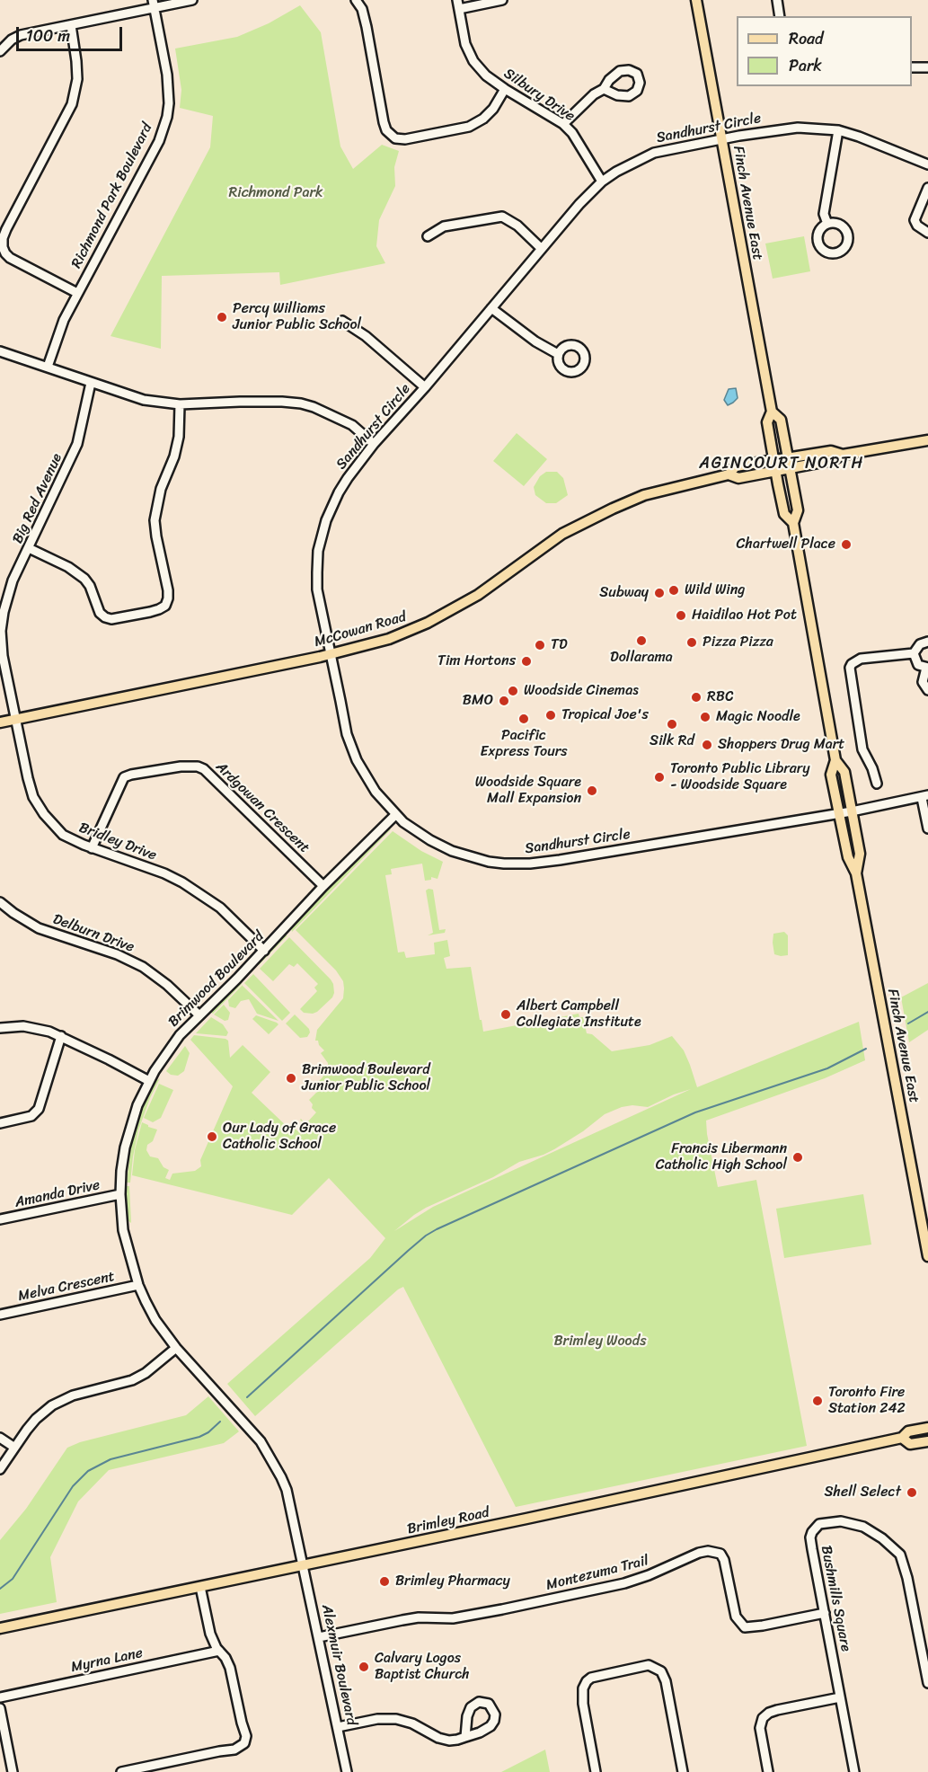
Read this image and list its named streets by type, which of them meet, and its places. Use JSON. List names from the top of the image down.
{
  "streets": {
    "main road": ["Finch Avenue East", "McCowan Road", "Brimley Road"],
    "street": [
      "Silbury Drive",
      "Sandhurst Circle",
      "Richmond Park Boulevard",
      "Big Red Avenue",
      "Ardgowan Crescent",
      "Bridley Drive",
      "Delburn Drive",
      "Brimwood Boulevard",
      "Amanda Drive",
      "Melva Crescent",
      "Montezuma Trail",
      "Bushmills Square",
      "Myrna Lane",
      "Alexmuir Boulevard"
    ]
  },
  "crossings": [
    ["Silbury Drive", "Sandhurst Circle"],
    ["Sandhurst Circle", "Finch Avenue East"],
    ["Sandhurst Circle", "McCowan Road"],
    ["Sandhurst Circle", "Brimwood Boulevard"],
    ["Finch Avenue East", "McCowan Road"],
    ["Big Red Avenue", "McCowan Road"],
    ["Big Red Avenue", "Bridley Drive"],
    ["McCowan Road", "Bridley Drive"],
    ["Ardgowan Crescent", "Bridley Drive"],
    ["Ardgowan Crescent", "Brimwood Boulevard"],
    ["Bridley Drive", "Brimwood Boulevard"],
    ["Delburn Drive", "Brimwood Boulevard"],
    ["Brimwood Boulevard", "Amanda Drive"],
    ["Brimwood Boulevard", "Melva Crescent"],
    ["Brimwood Boulevard", "Brimley Road"],
    ["Brimwood Boulevard", "Alexmuir Boulevard"],
    ["Brimley Road", "Alexmuir Boulevard"],
    ["Montezuma Trail", "Bushmills Square"],
    ["Montezuma Trail", "Alexmuir Boulevard"]
  ],
  "districts": ["AGINCOURT NORTH"],
  "parks": ["Richmond Park", "Brimley Woods"],
  "places": [
    "Percy Williams Junior Public School",
    "Chartwell Place",
    "Wild Wing",
    "Subway",
    "Haidilao Hot Pot",
    "Dollarama",
    "Pizza Pizza",
    "TD",
    "Tim Hortons",
    "Woodside Cinemas",
    "RBC",
    "BMO",
    "Tropical Joe's",
    "Magic Noodle",
    "Pacific Express Tours",
    "Silk Rd",
    "Shoppers Drug Mart",
    "Toronto Public Library - Woodside Square",
    "Woodside Square Mall Expansion",
    "Albert Campbell Collegiate Institute",
    "Brimwood Boulevard Junior Public School",
    "Our Lady of Grace Catholic School",
    "Francis Libermann Catholic High School",
    "Toronto Fire Station 242",
    "Shell Select",
    "Brimley Pharmacy",
    "Calvary Logos Baptist Church"
  ],
  "legend": ["Road", "Park"],
  "scale_bar": "100 m"
}
